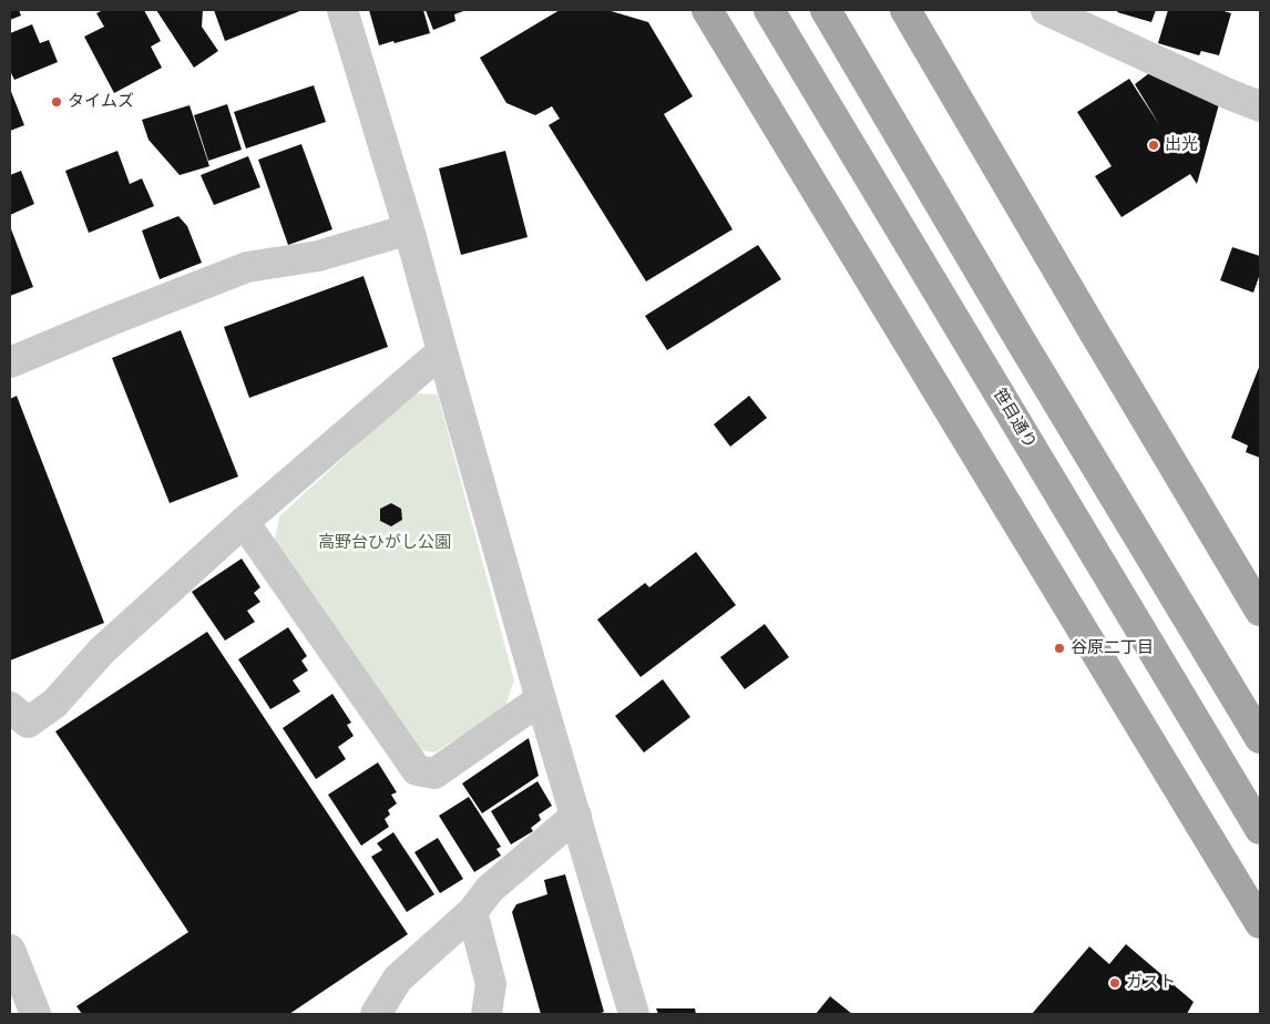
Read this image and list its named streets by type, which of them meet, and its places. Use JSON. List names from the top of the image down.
{
  "streets": {
    "main road": ["笹目通り"]
  },
  "parks": ["高野台ひがし公園"],
  "places": [
    "タイムズ",
    "出光",
    "谷原二丁目",
    "ガスト"
  ]
}
